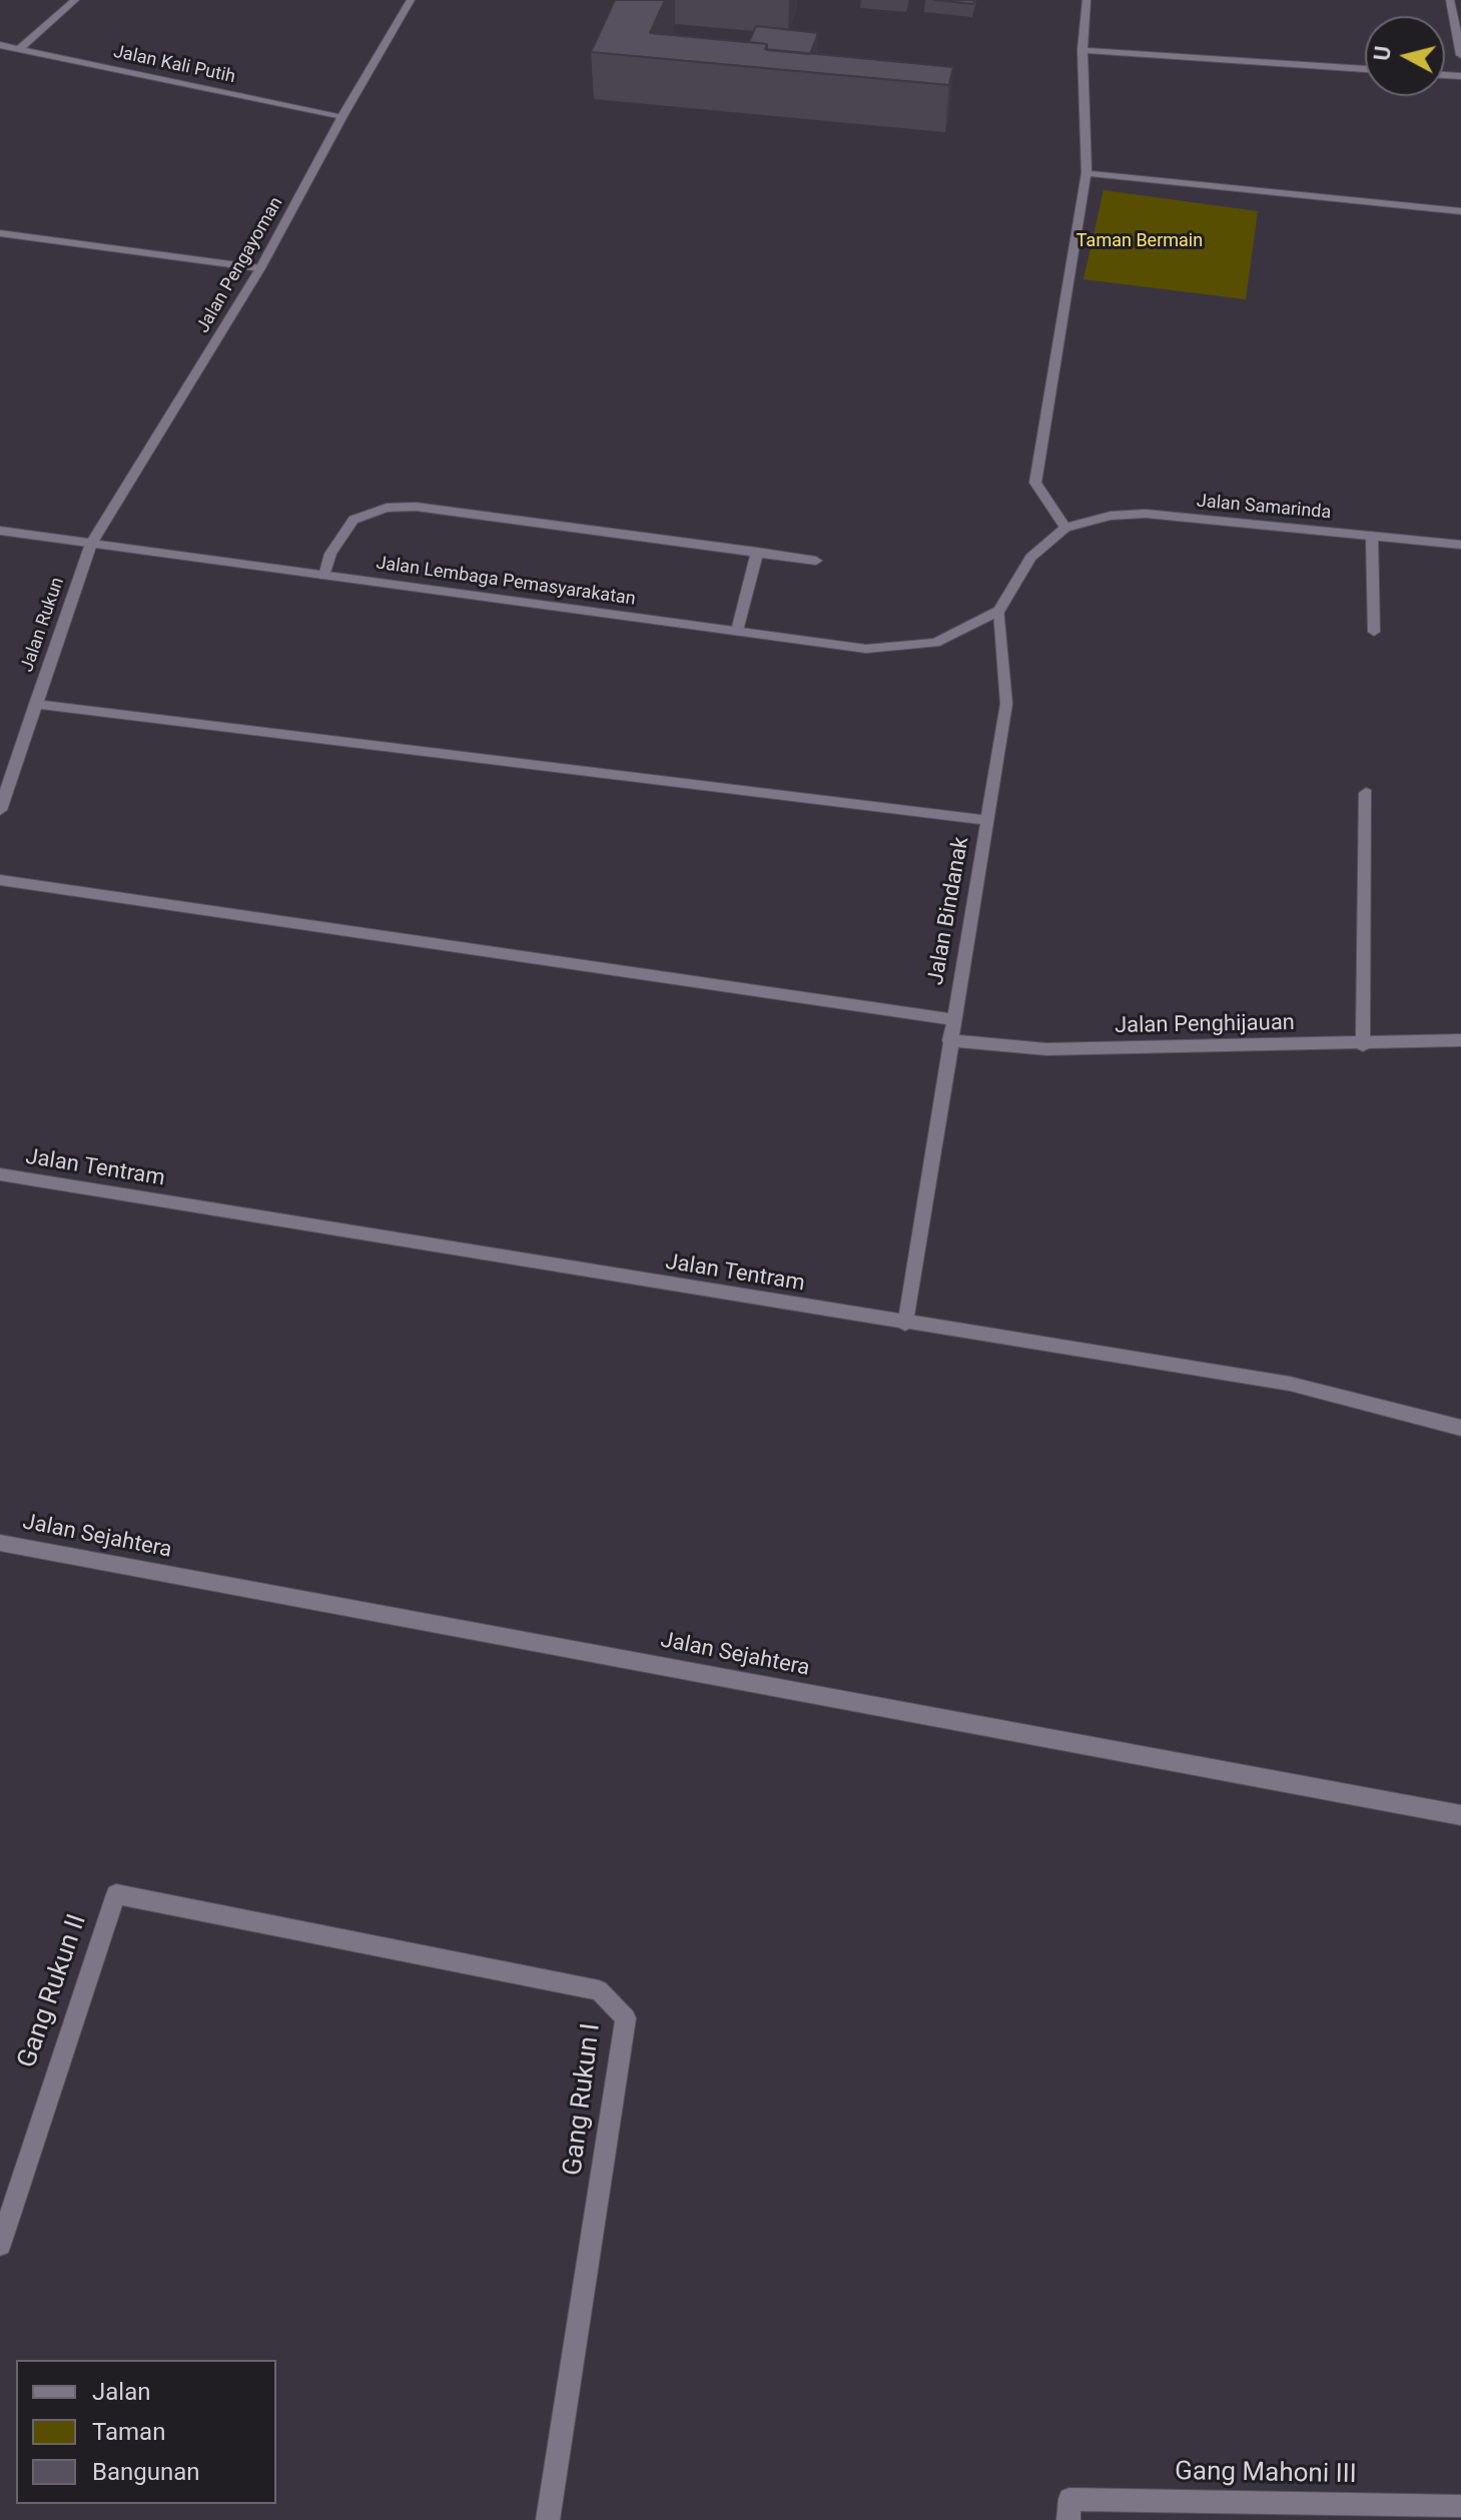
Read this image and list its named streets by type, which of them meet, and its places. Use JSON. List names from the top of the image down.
{
  "streets": {
    "street": [
      "Jalan Kali Putih",
      "Jalan Pengayoman",
      "Jalan Samarinda",
      "Jalan Lembaga Pemasyarakatan",
      "Jalan Rukun",
      "Jalan Bindanak",
      "Jalan Penghijauan",
      "Jalan Tentram",
      "Jalan Sejahtera",
      "Gang Rukun II",
      "Gang Rukun I",
      "Gang Mahoni III"
    ]
  },
  "crossings": [
    ["Jalan Kali Putih", "Jalan Pengayoman"],
    ["Jalan Pengayoman", "Jalan Lembaga Pemasyarakatan"],
    ["Jalan Pengayoman", "Jalan Rukun"],
    ["Jalan Lembaga Pemasyarakatan", "Jalan Rukun"],
    ["Jalan Lembaga Pemasyarakatan", "Jalan Bindanak"],
    ["Jalan Bindanak", "Jalan Penghijauan"],
    ["Jalan Bindanak", "Jalan Tentram"],
    ["Gang Rukun II", "Gang Rukun I"]
  ],
  "parks": ["Taman Bermain"],
  "legend": ["Jalan", "Taman", "Bangunan"],
  "north": "left"
}
